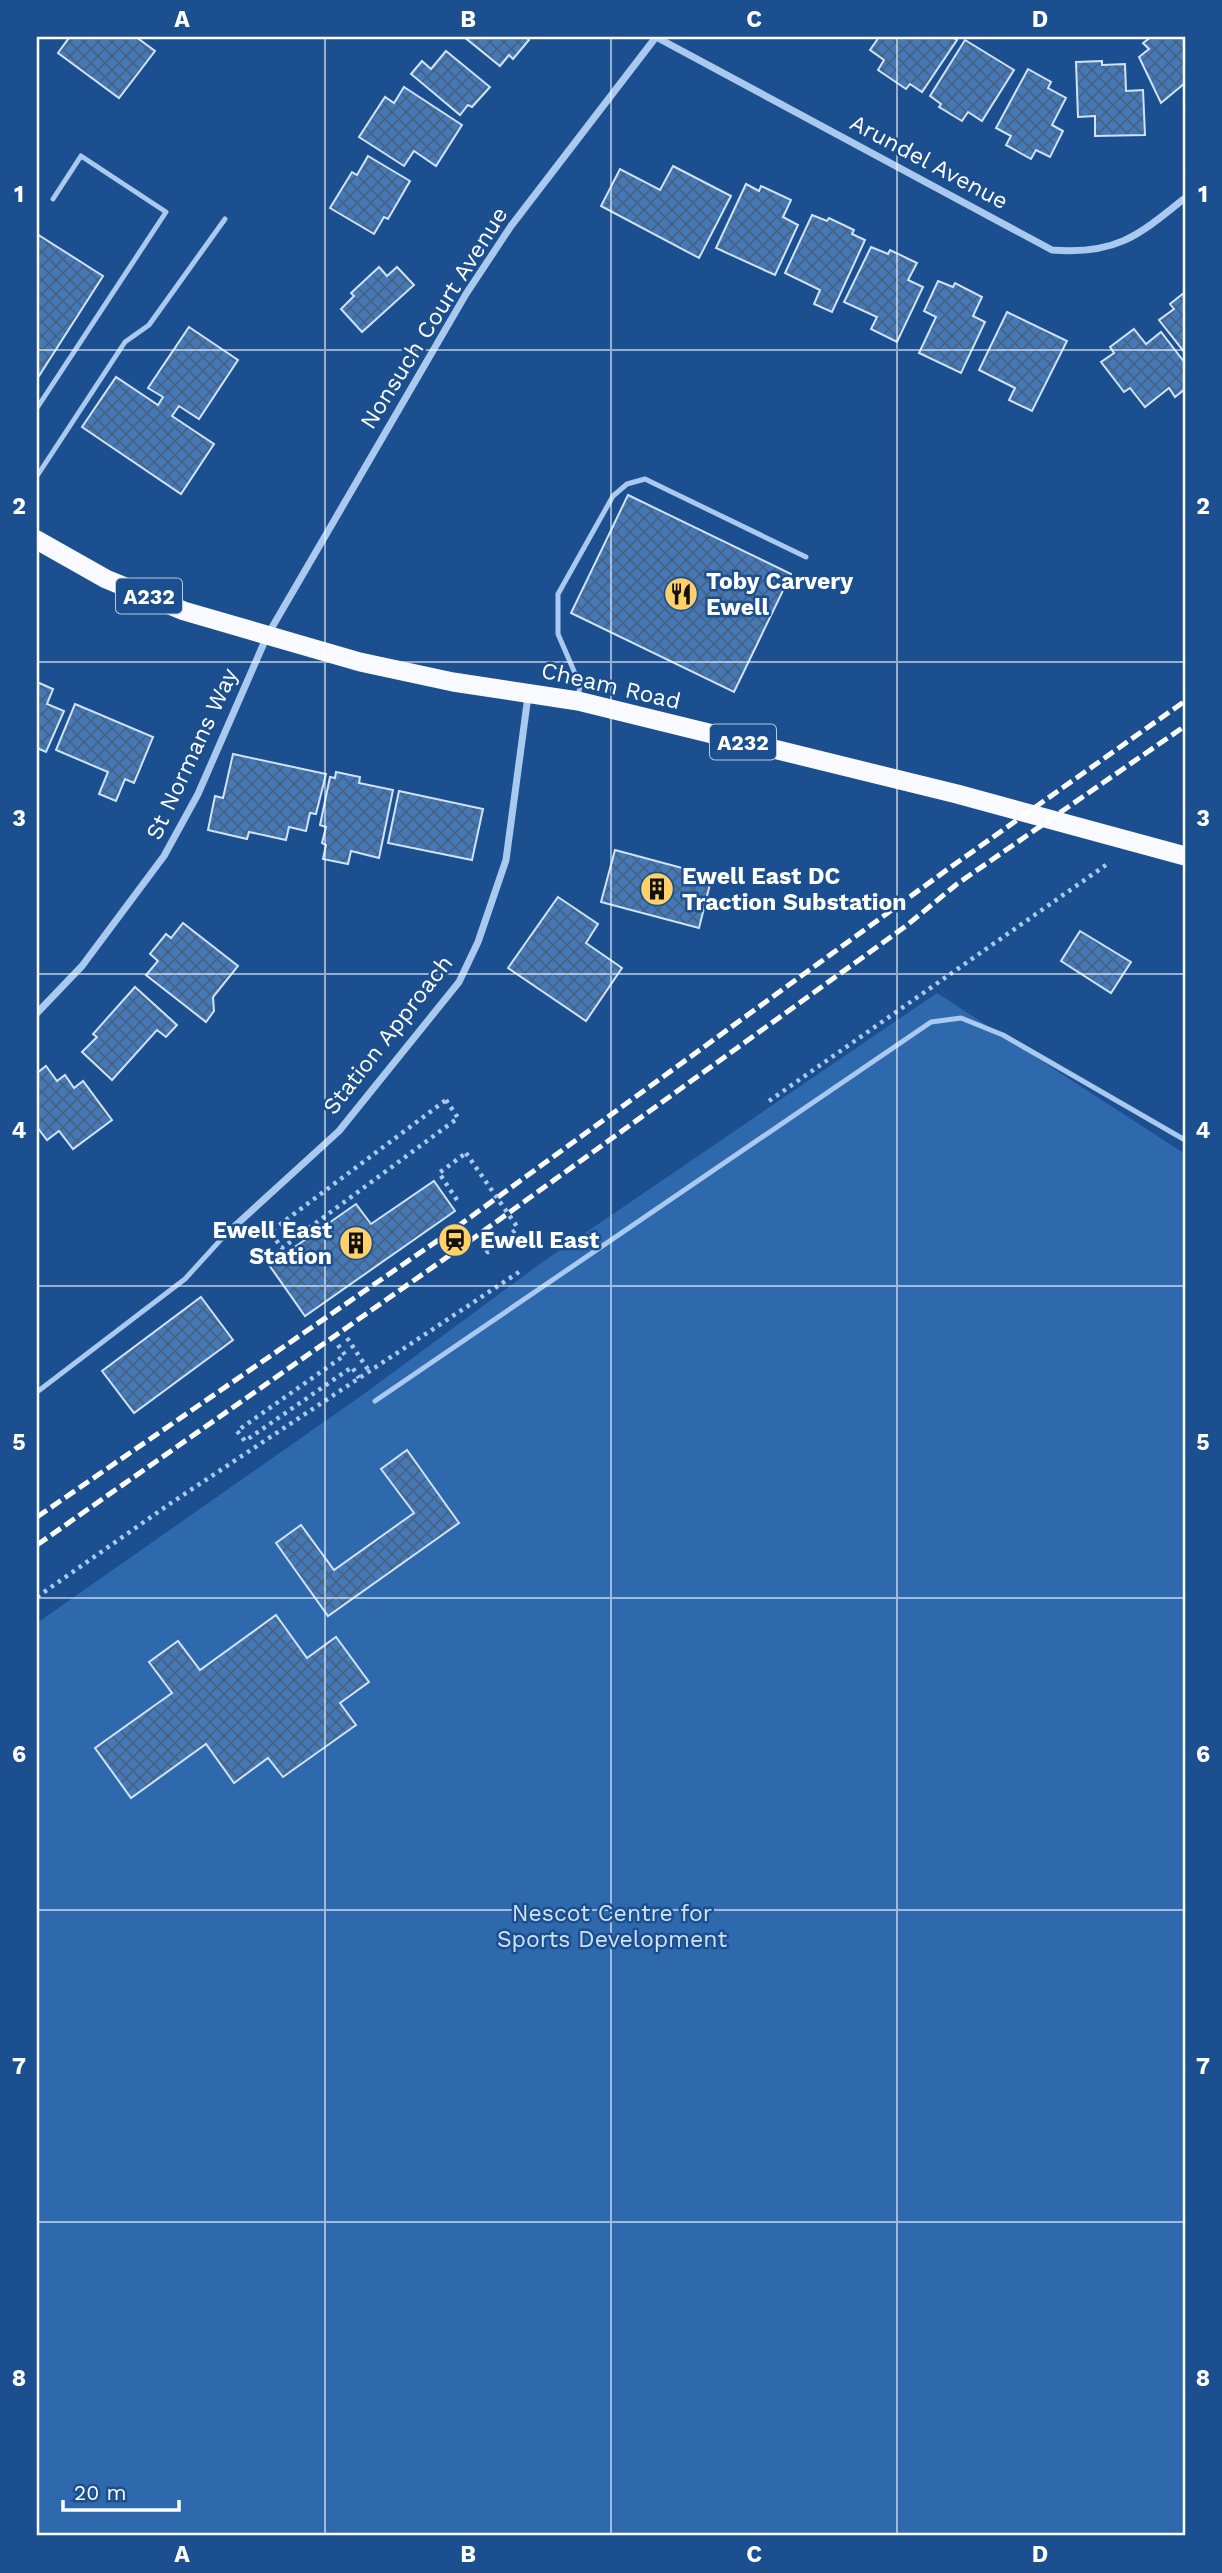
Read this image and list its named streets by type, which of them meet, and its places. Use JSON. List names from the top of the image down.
{
  "streets": {
    "highway": ["A232", "Cheam Road"],
    "street": [
      "Arundel Avenue",
      "Nonsuch Court Avenue",
      "St Normans Way",
      "Station Approach"
    ]
  },
  "crossings": [
    ["Arundel Avenue", "Nonsuch Court Avenue"],
    ["Nonsuch Court Avenue", "Cheam Road"],
    ["Nonsuch Court Avenue", "St Normans Way"],
    ["Cheam Road", "St Normans Way"],
    ["Cheam Road", "Station Approach"]
  ],
  "parks": ["Nescot Centre for Sports Development"],
  "places": {
    "restaurant": ["Toby Carvery Ewell"],
    "building": ["Ewell East DC Traction Substation", "Ewell East Station"],
    "station": ["Ewell East"]
  },
  "scale_bar": "20 m",
  "grid": {
    "columns": [
      "A",
      "B",
      "C",
      "D"
    ],
    "rows": [
      "1",
      "2",
      "3",
      "4",
      "5",
      "6",
      "7",
      "8"
    ]
  }
}
